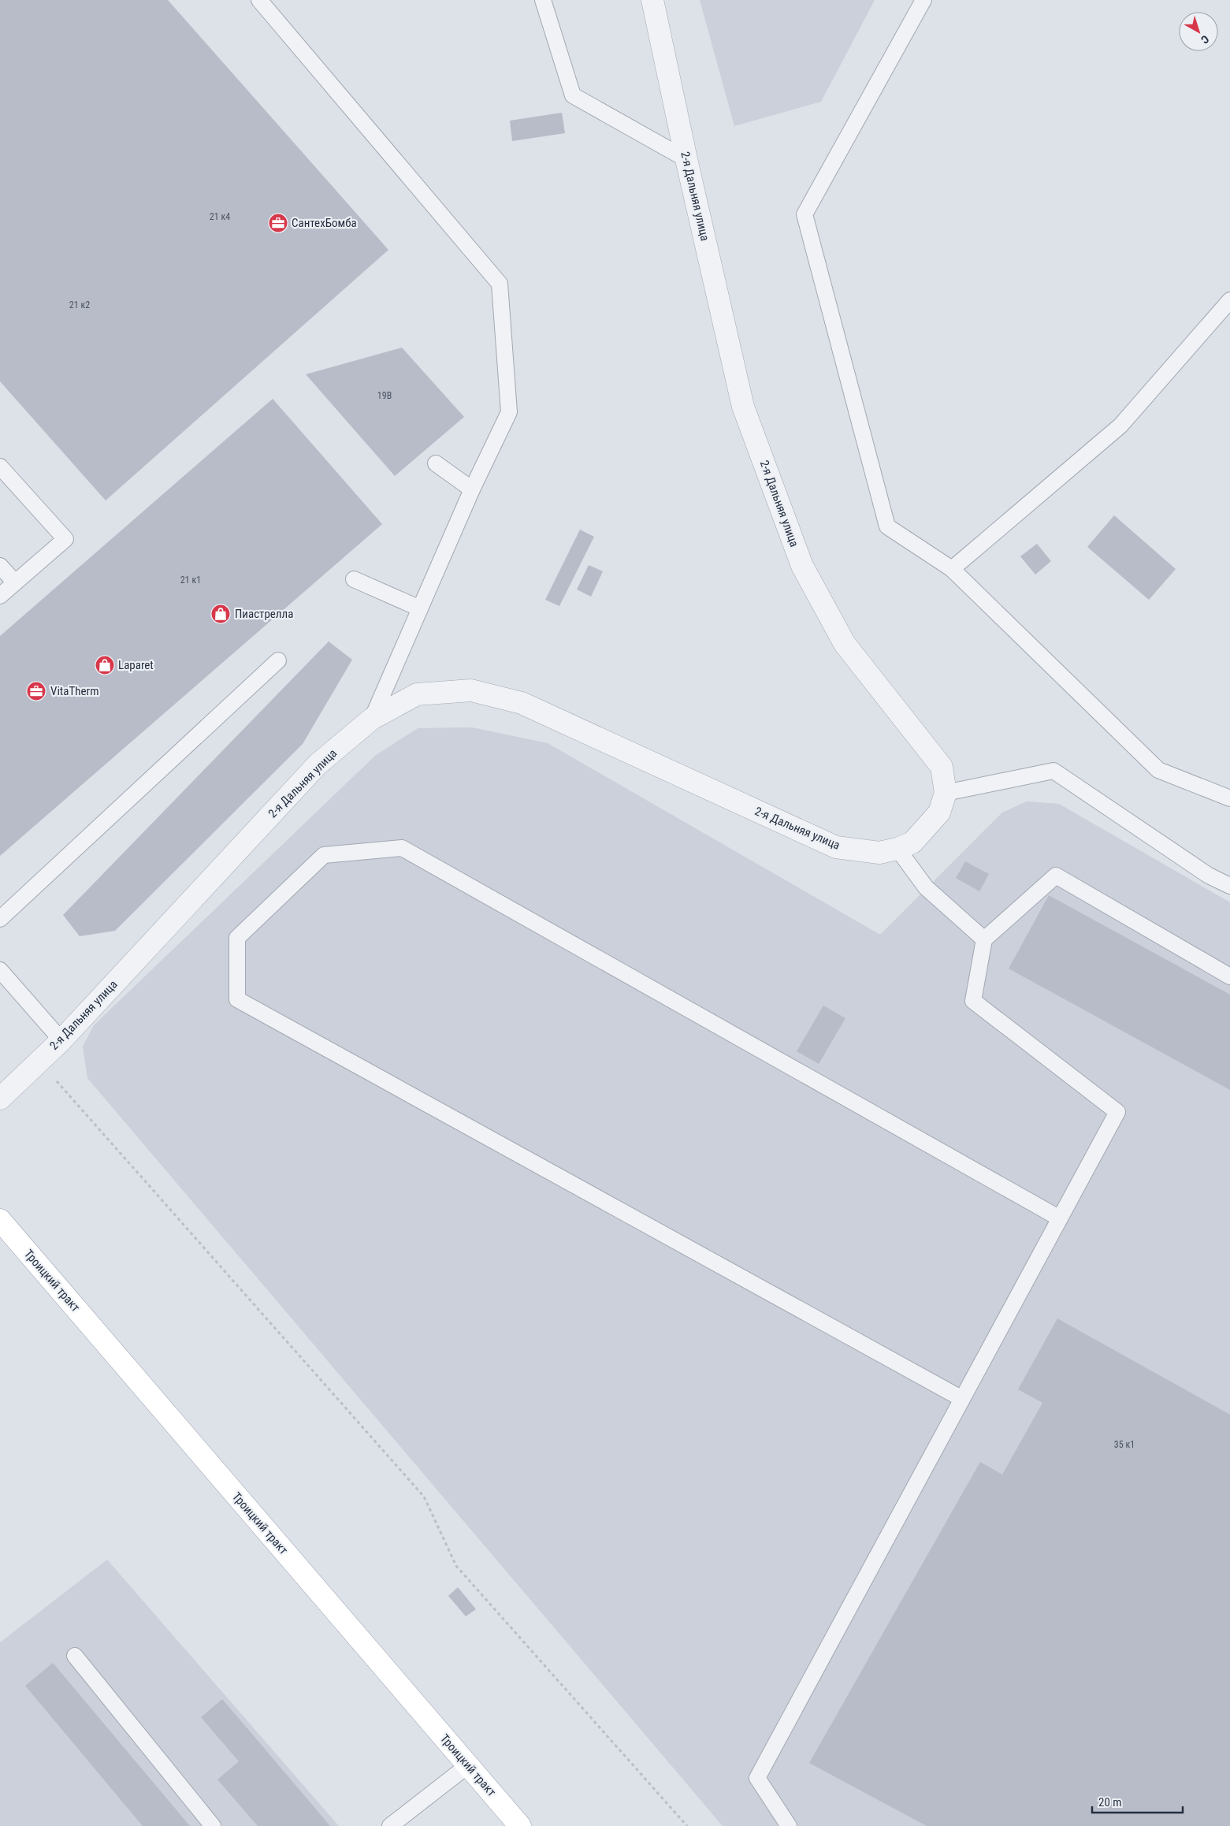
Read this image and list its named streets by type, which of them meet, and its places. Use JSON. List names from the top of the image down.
{
  "streets": {
    "main road": ["Троицкий тракт"],
    "street": ["2-я Дальняя улица"]
  },
  "places": {
    "office": ["СантехБомба", "VitaTherm"],
    "shop": ["Пиастрелла", "Laparet"]
  },
  "house_numbers": [
    "21 к4",
    "21 к2",
    "19В",
    "21 к1",
    "35 к1"
  ],
  "scale_bar": "20 m",
  "north": "bottom right"
}
